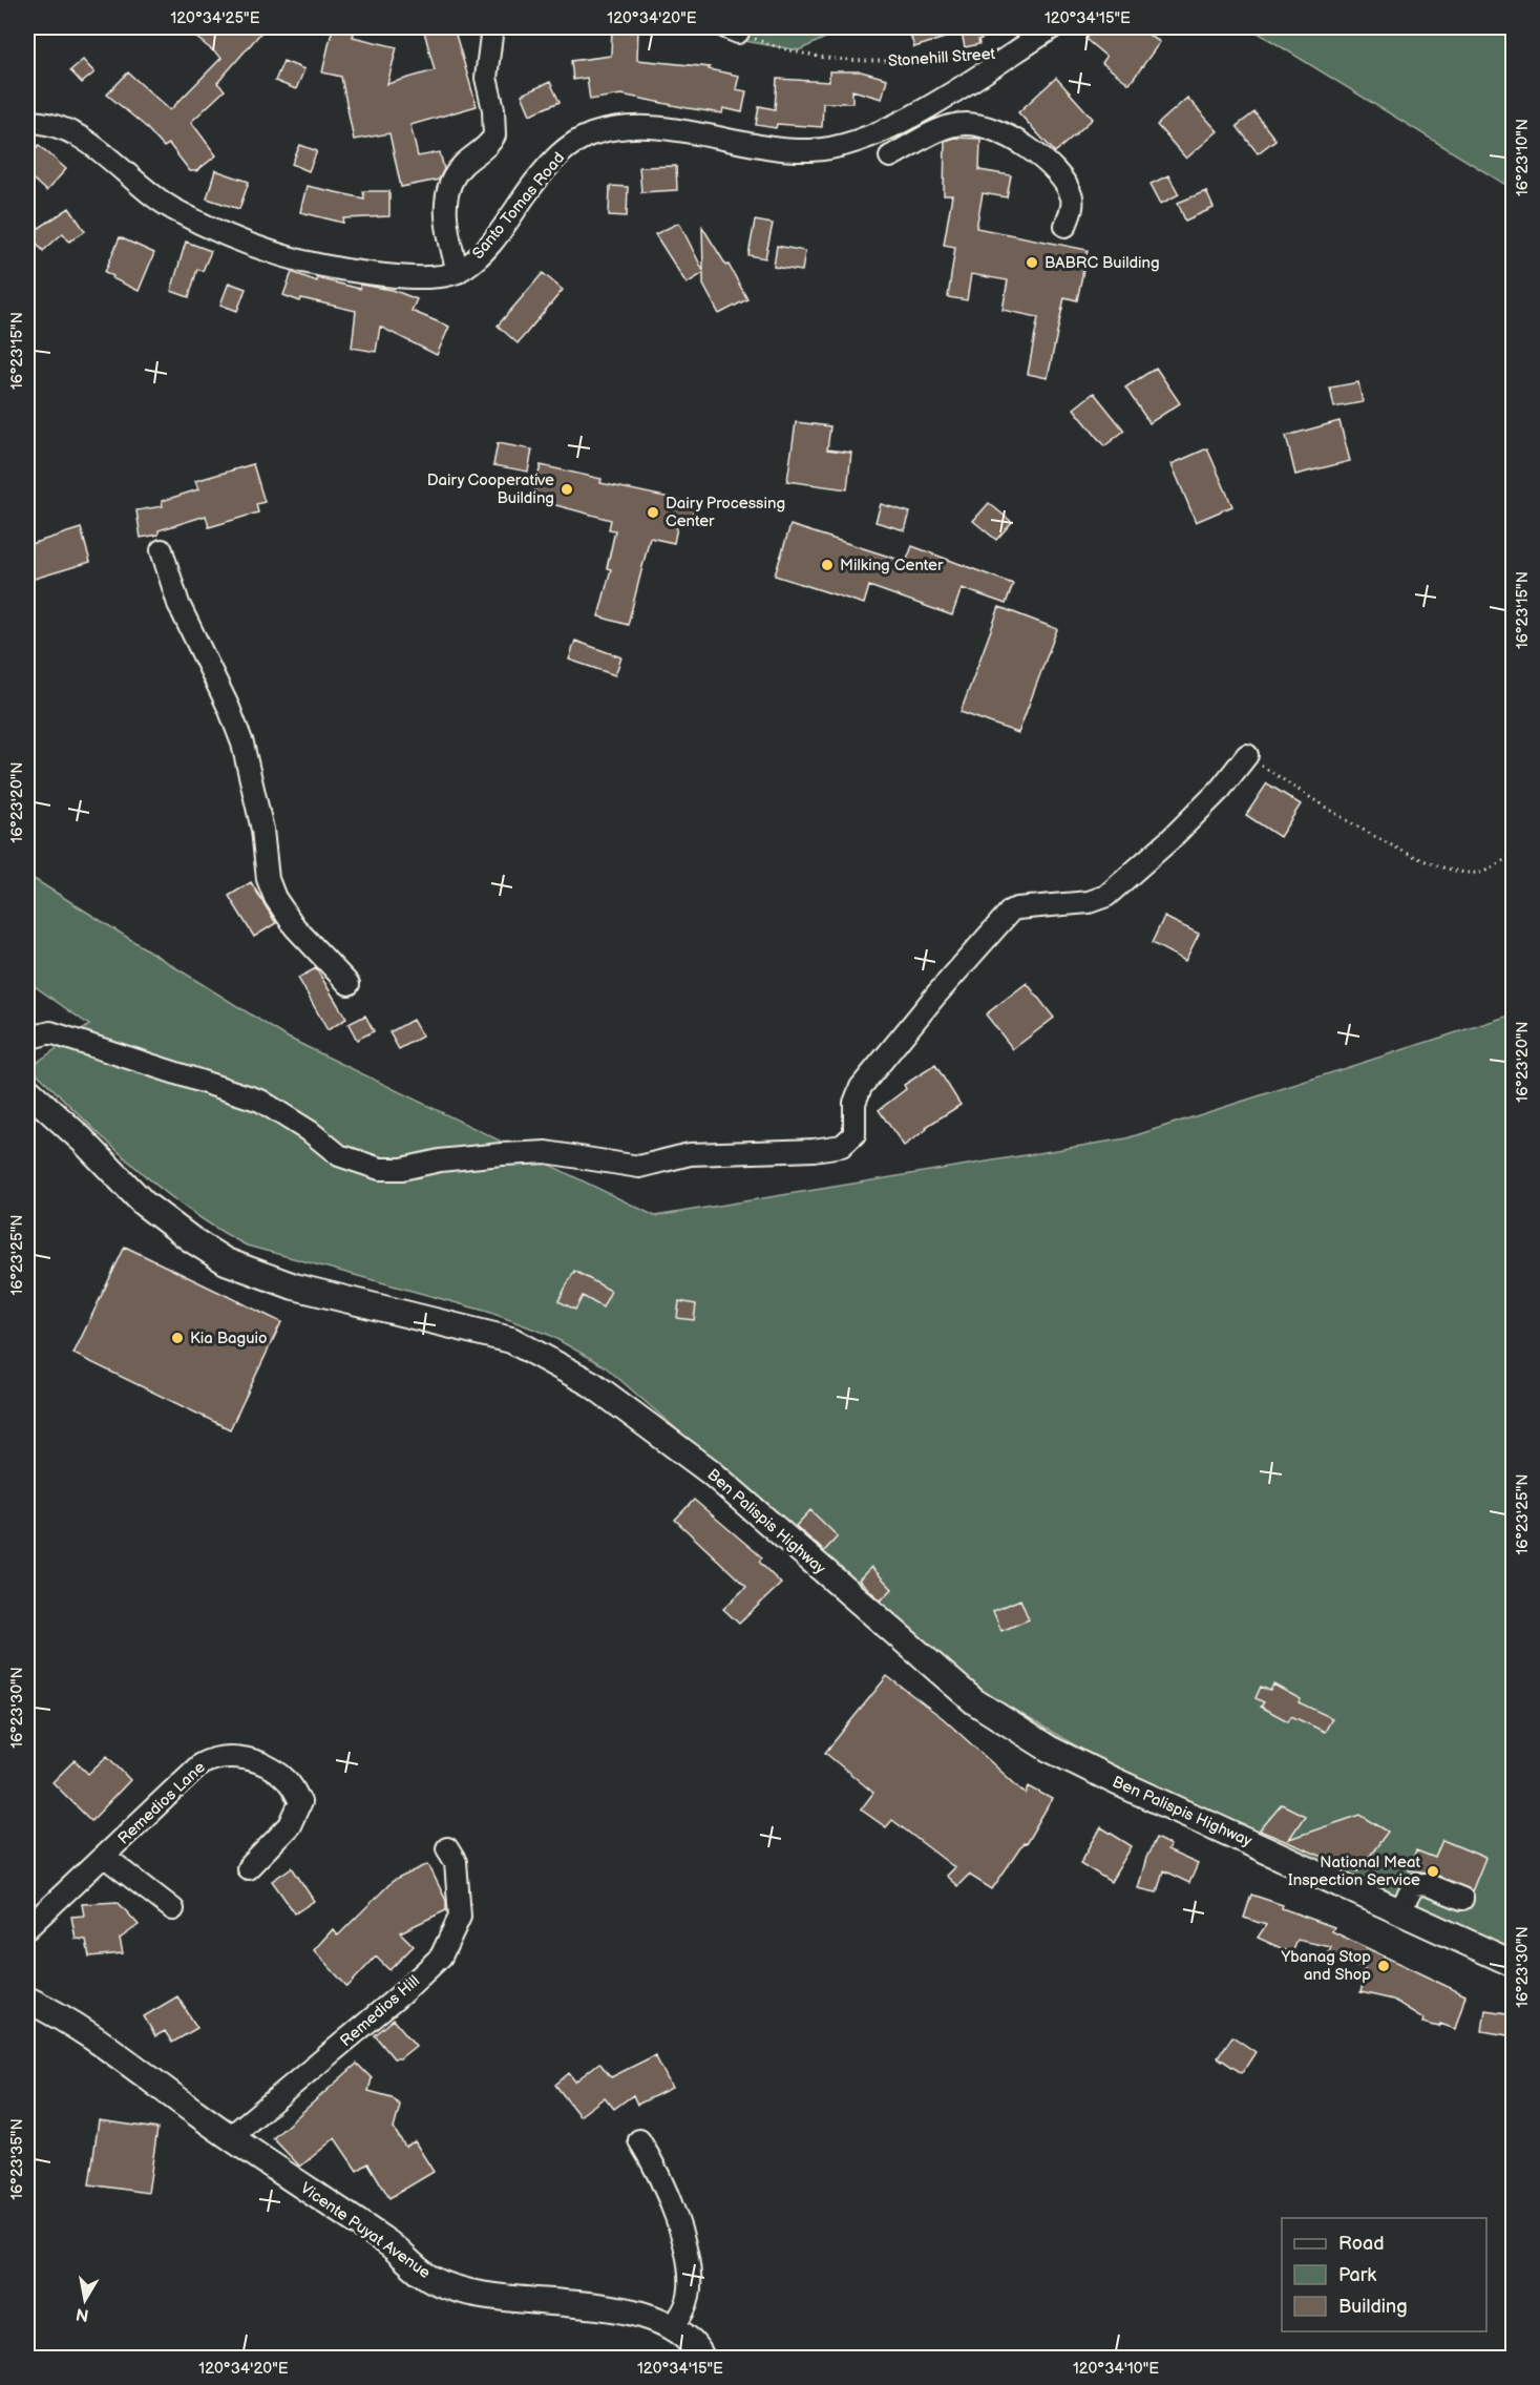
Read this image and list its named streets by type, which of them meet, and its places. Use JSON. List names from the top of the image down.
{
  "streets": {
    "main road": ["Ben Palispis Highway", "Vicente Puyat Avenue"],
    "street": ["Santo Tomas Road", "Remedios Lane", "Remedios Hill"],
    "path": ["Stonehill Street"]
  },
  "crossings": [
    ["Stonehill Street", "Santo Tomas Road"],
    ["Remedios Hill", "Vicente Puyat Avenue"]
  ],
  "places": [
    "BABRC Building",
    "Dairy Cooperative Building",
    "Dairy Processing Center",
    "Milking Center",
    "Kia Baguio",
    "National Meat Inspection Service",
    "Ybanag Stop and Shop"
  ],
  "legend": ["Road", "Park", "Building"],
  "north": "bottom",
  "coordinates": [
    "120°34'25\"E",
    "120°34'20\"E",
    "120°34'15\"E",
    "16°23'10\"N",
    "16°23'15\"N",
    "16°23'20\"N",
    "16°23'25\"N",
    "16°23'30\"N",
    "16°23'35\"N",
    "120°34'10\"E"
  ]
}
